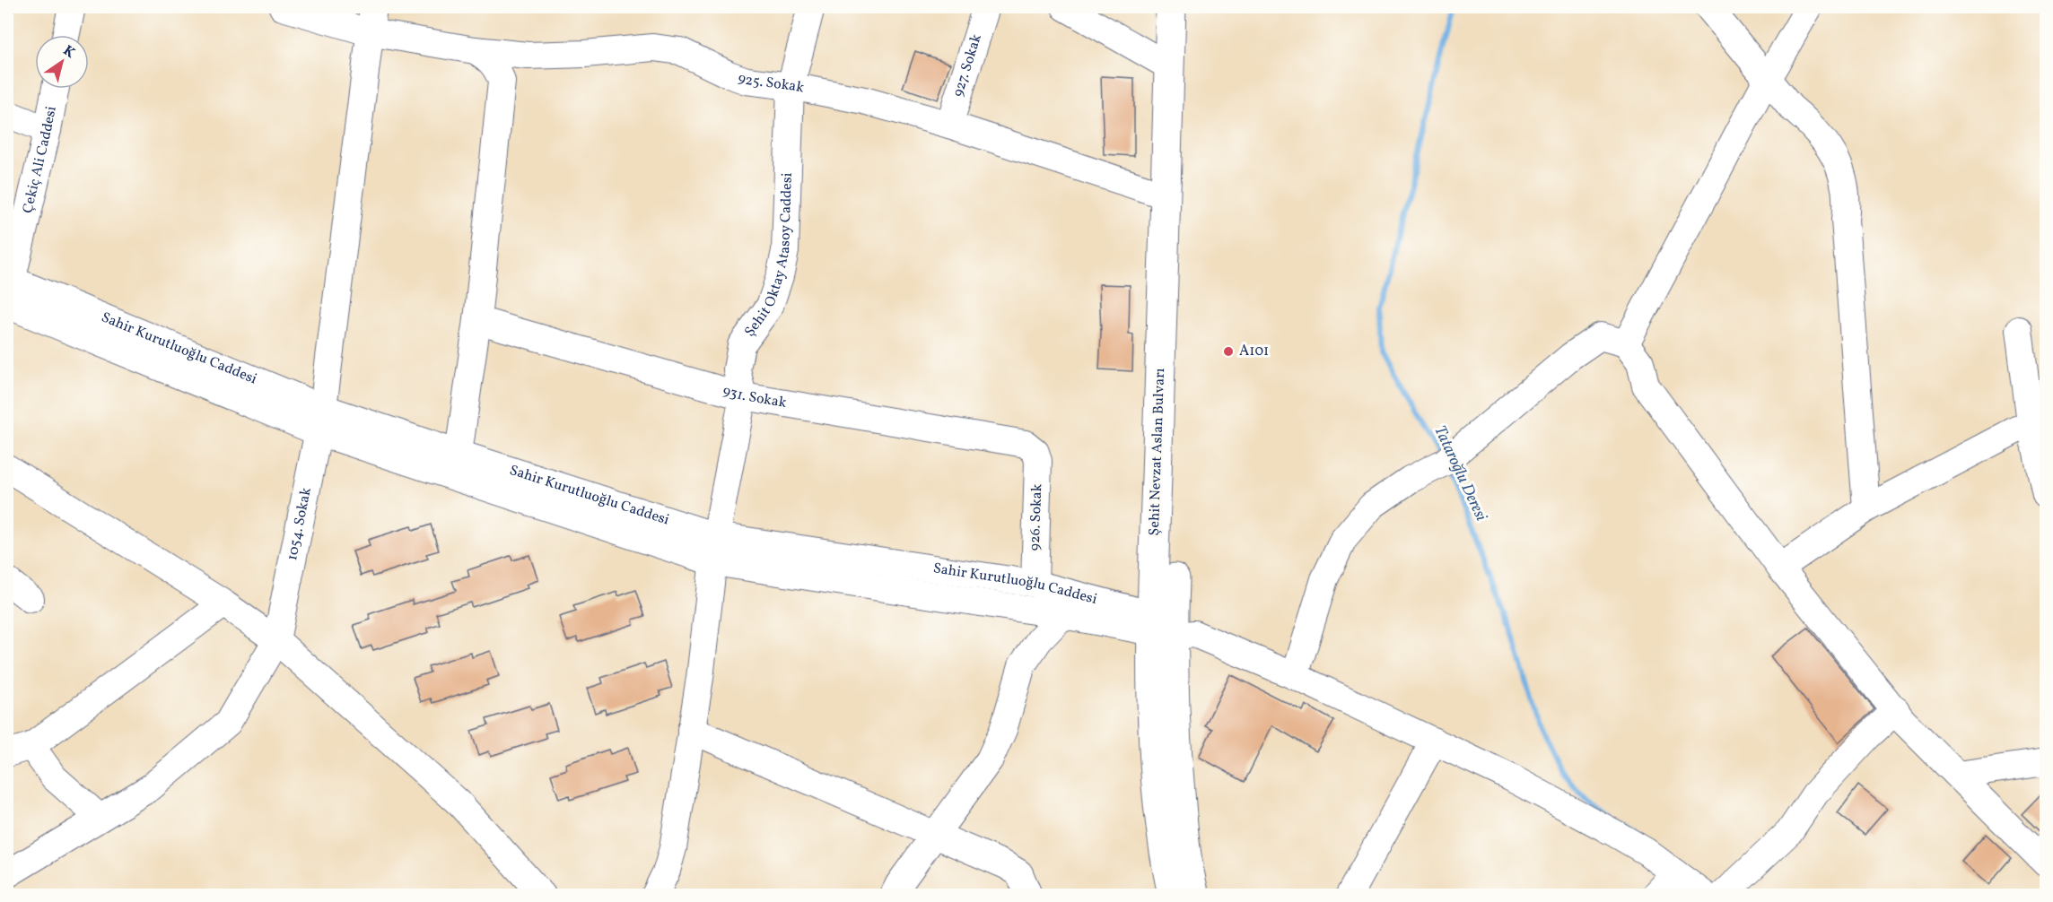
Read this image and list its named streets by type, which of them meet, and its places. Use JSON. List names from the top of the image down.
{
  "streets": {
    "main road": ["Şehit Nevzat Aslan Bulvarı"],
    "street": [
      "927. Sokak",
      "925. Sokak",
      "Çekiç Ali Caddesi",
      "Şehit Oktay Atasoy Caddesi",
      "Sahir Kurutluoğlu Caddesi",
      "931. Sokak",
      "926. Sokak",
      "1054. Sokak"
    ]
  },
  "crossings": [
    ["927. Sokak", "925. Sokak"],
    ["925. Sokak", "Şehit Oktay Atasoy Caddesi"],
    ["925. Sokak", "Şehit Nevzat Aslan Bulvarı"],
    ["925. Sokak", "1054. Sokak"],
    ["Çekiç Ali Caddesi", "Sahir Kurutluoğlu Caddesi"],
    ["Şehit Oktay Atasoy Caddesi", "Sahir Kurutluoğlu Caddesi"],
    ["Şehit Oktay Atasoy Caddesi", "931. Sokak"],
    ["Sahir Kurutluoğlu Caddesi", "Şehit Nevzat Aslan Bulvarı"],
    ["Sahir Kurutluoğlu Caddesi", "926. Sokak"],
    ["Sahir Kurutluoğlu Caddesi", "1054. Sokak"],
    ["931. Sokak", "926. Sokak"]
  ],
  "water": ["Tataroğlu Deresi"],
  "places": ["A101"],
  "north": "top right"
}
